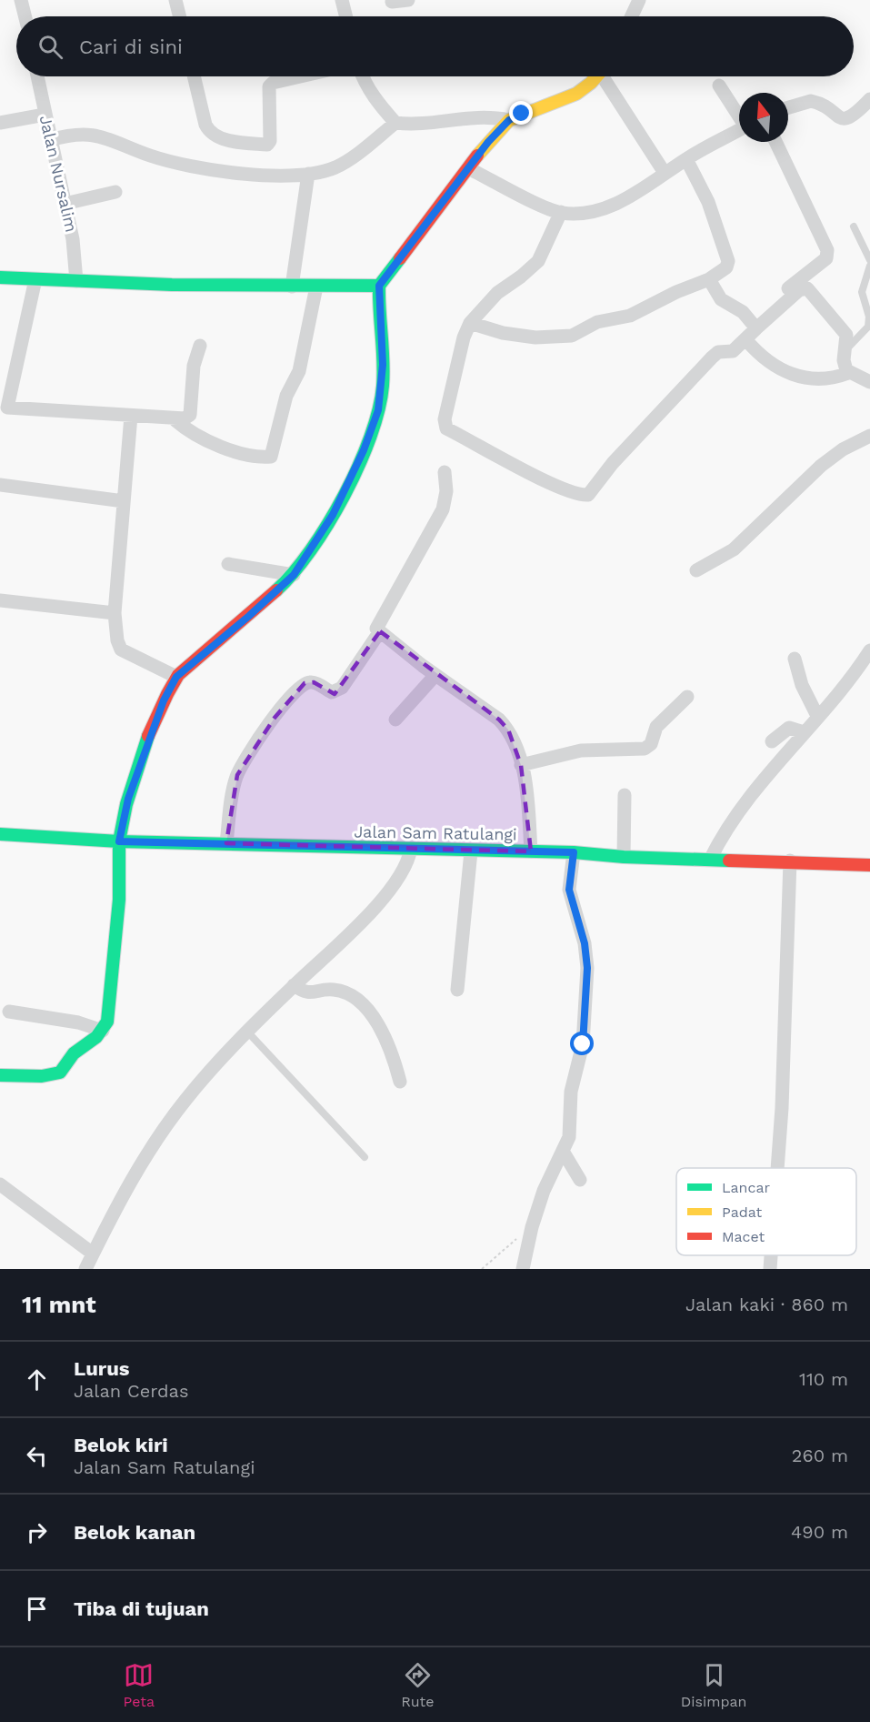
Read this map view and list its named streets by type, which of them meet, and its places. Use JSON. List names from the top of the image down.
{
  "streets": {
    "street": ["Jalan Nursalim", "Jalan Sam Ratulangi"]
  },
  "legend": ["Lancar", "Padat", "Macet"],
  "north": "top",
  "page": {
    "search": "Cari di sini",
    "heading": ["11 mnt", "Jalan kaki · 860 m"],
    "list": [
      ["Lurus", "Jalan Cerdas", "110 m"],
      ["Belok kiri", "Jalan Sam Ratulangi", "260 m"],
      ["Belok kanan", "490 m"],
      "Tiba di tujuan"
    ],
    "nav": ["Peta", "Rute", "Disimpan"]
  }
}
